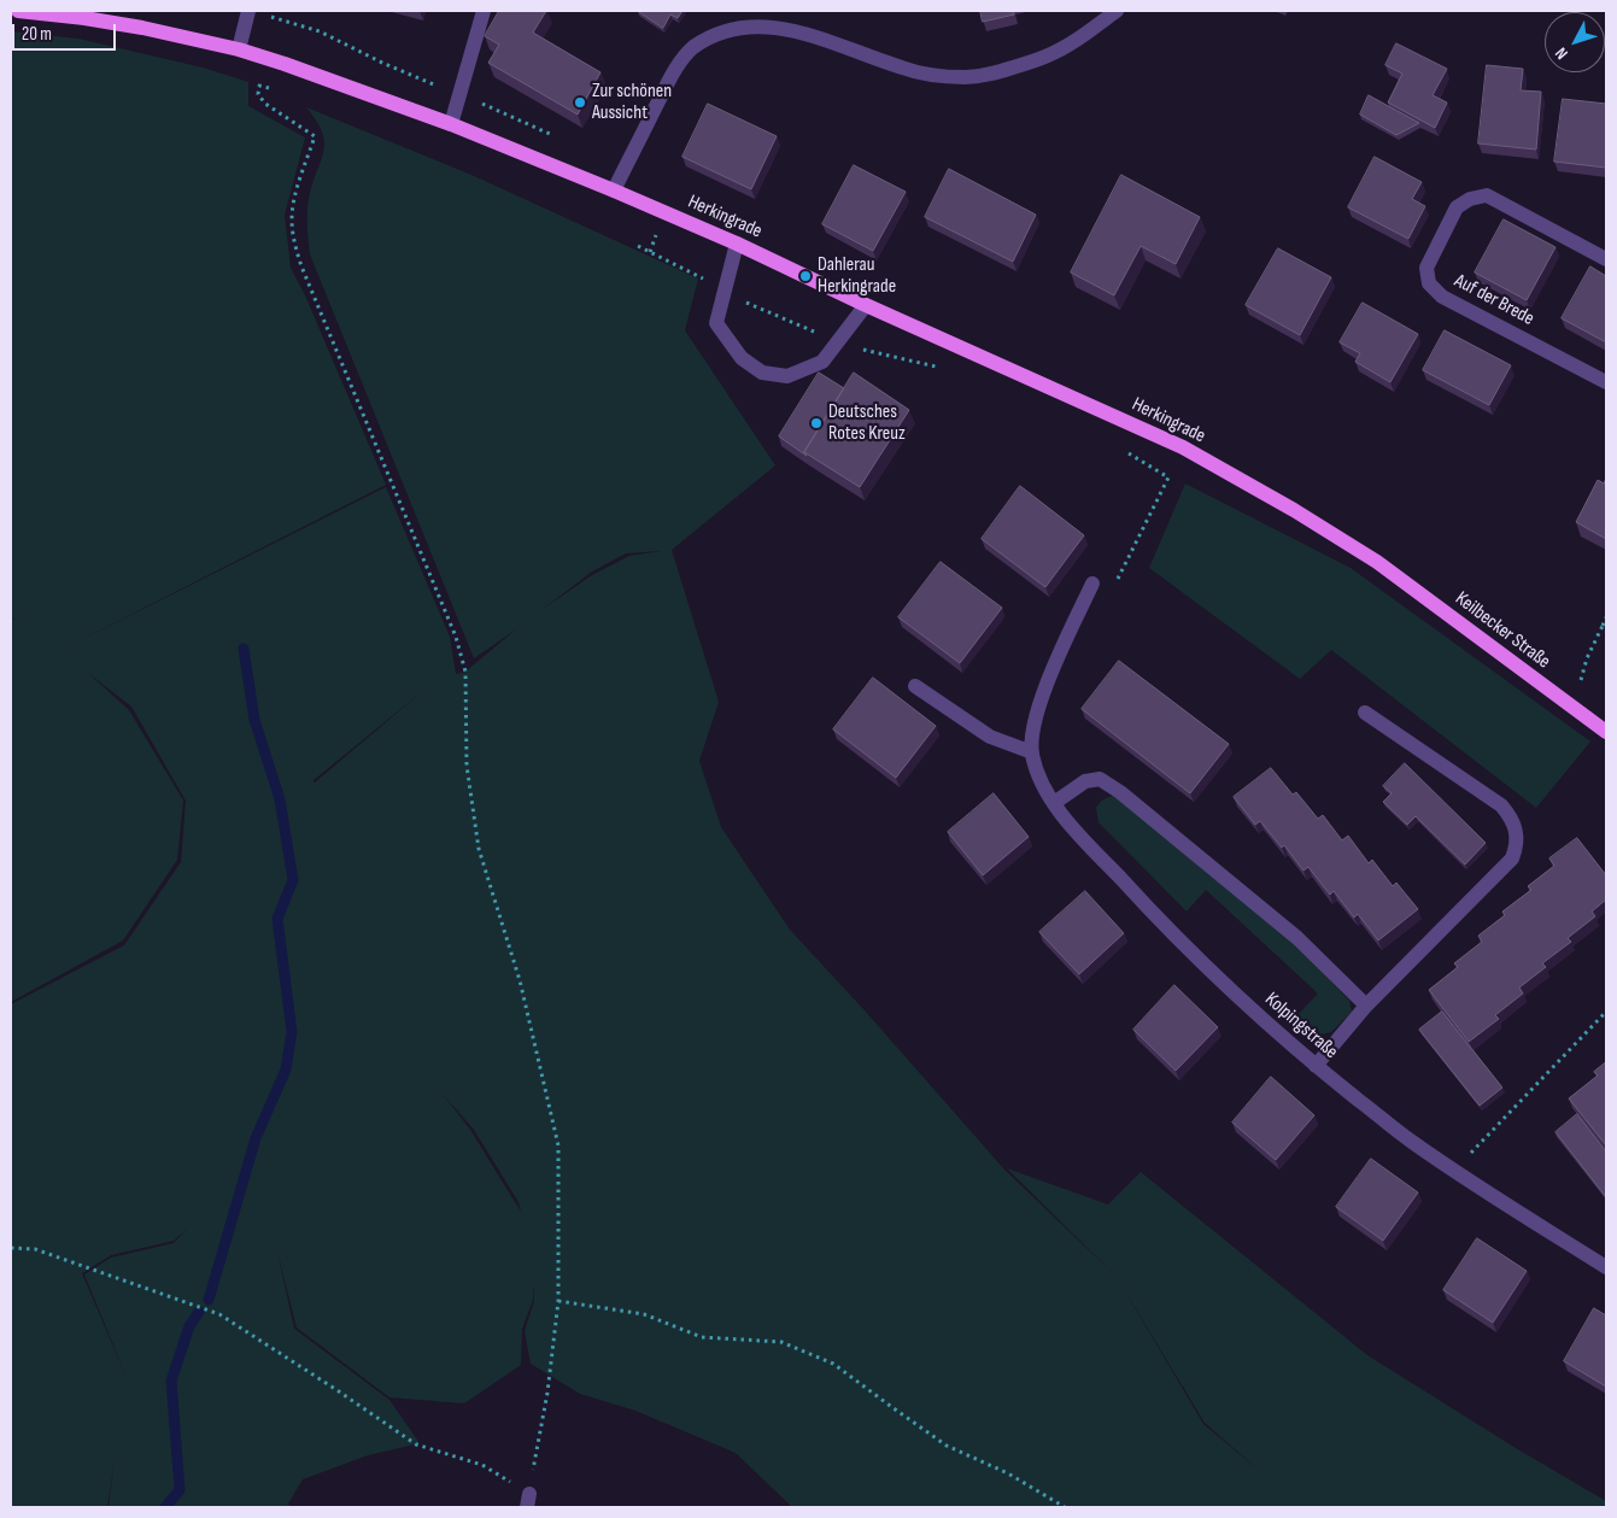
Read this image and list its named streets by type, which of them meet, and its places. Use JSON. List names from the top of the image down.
{
  "streets": {
    "main road": ["Herkingrade", "Keilbecker Straße"],
    "street": ["Auf der Brede", "Kolpingstraße"]
  },
  "crossings": [
    ["Herkingrade", "Keilbecker Straße"]
  ],
  "places": ["Zur schönen Aussicht", "Dahlerau Herkingrade", "Deutsches Rotes Kreuz"],
  "scale_bar": "20 m",
  "north": "bottom left"
}
